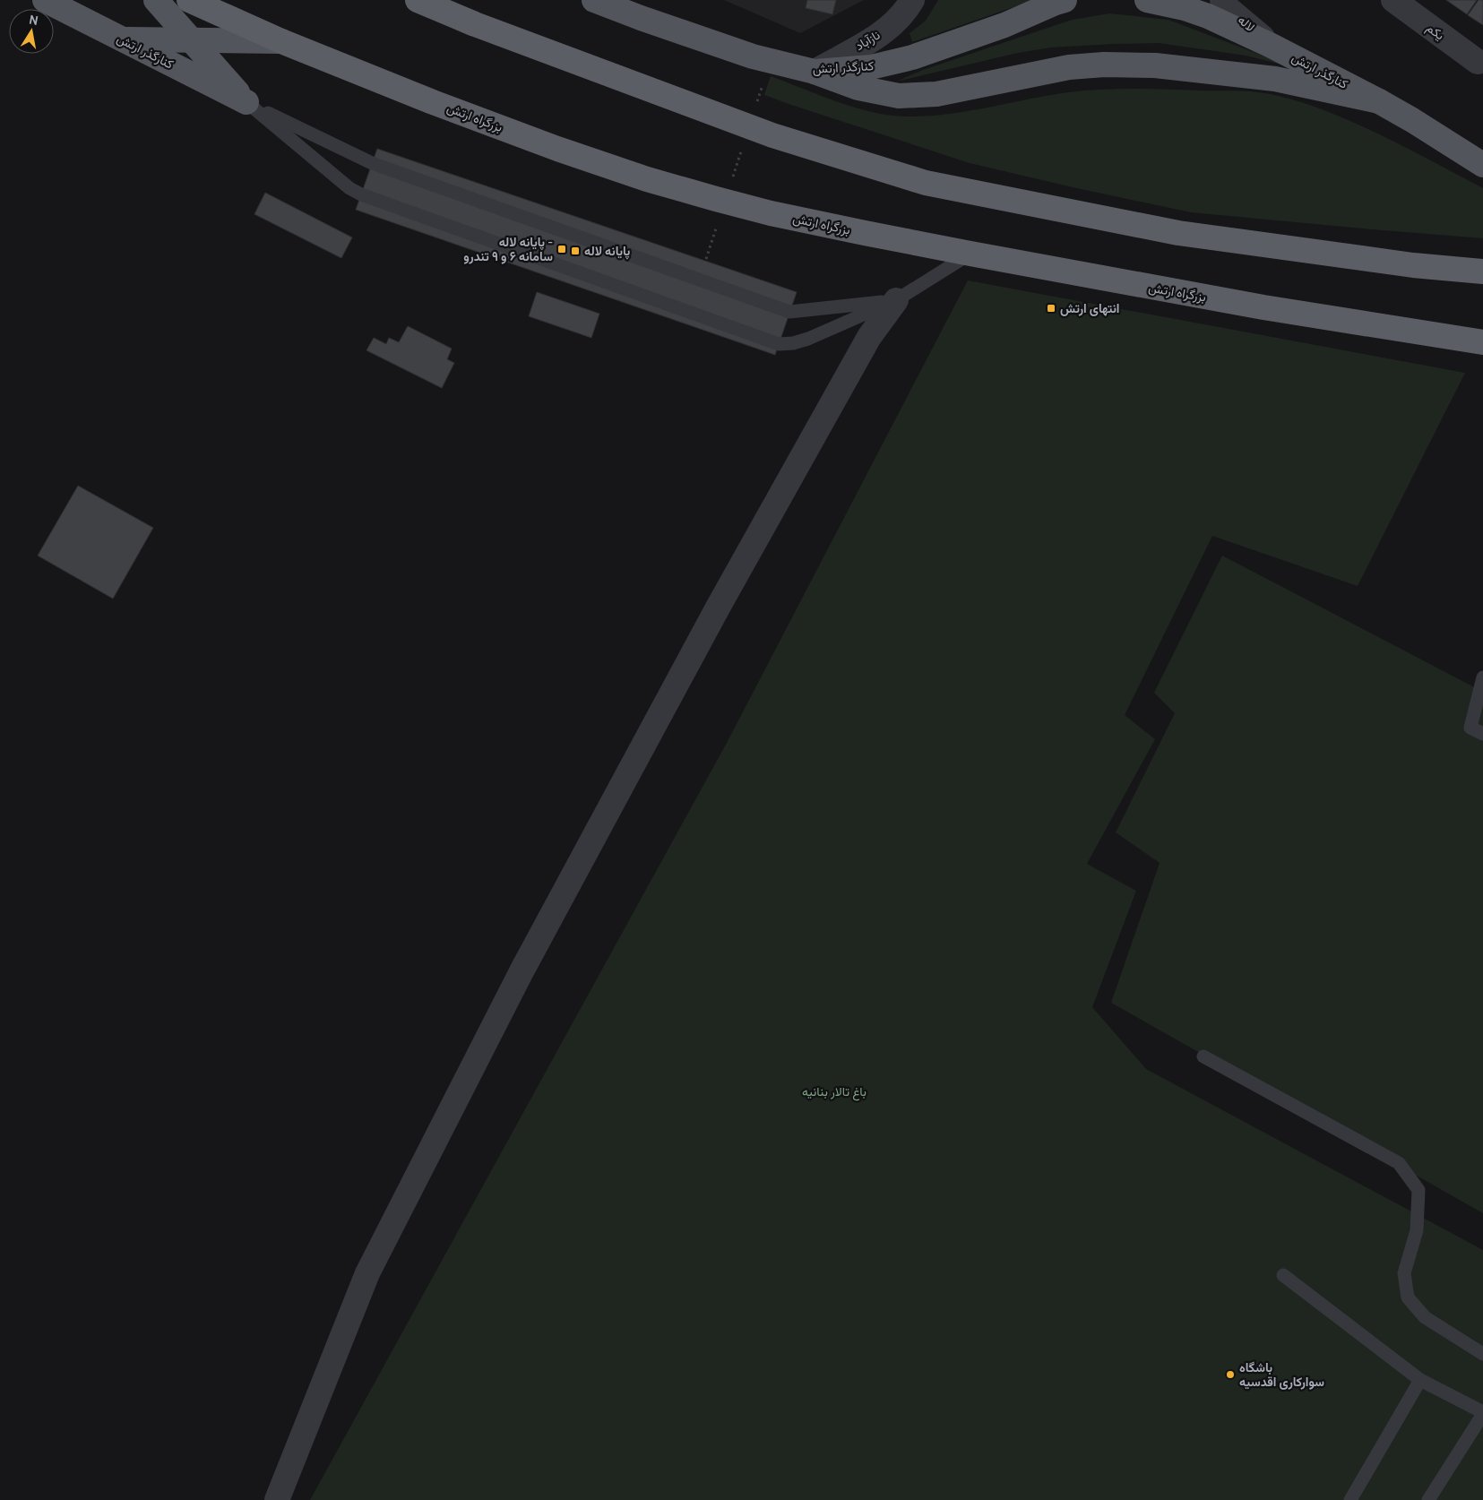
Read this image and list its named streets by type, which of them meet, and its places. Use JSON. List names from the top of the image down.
{
  "streets": {
    "highway": ["بزرگراه ارتش"],
    "main road": ["کنارگذر ارتش"],
    "street": ["لاله", "یکم", "نازآباد"]
  },
  "crossings": [
    ["لاله", "کنارگذر ارتش"],
    ["نازآباد", "کنارگذر ارتش"]
  ],
  "parks": ["باغ تالار بنانیه"],
  "places": {
    "transit": ["پایانه لاله - سامانه ۶ و ۹ تندرو", "پایانه لاله", "انتهای ارتش"],
    "other": ["باشگاه سوارکاری اقدسیه"]
  },
  "north": "top"
}
